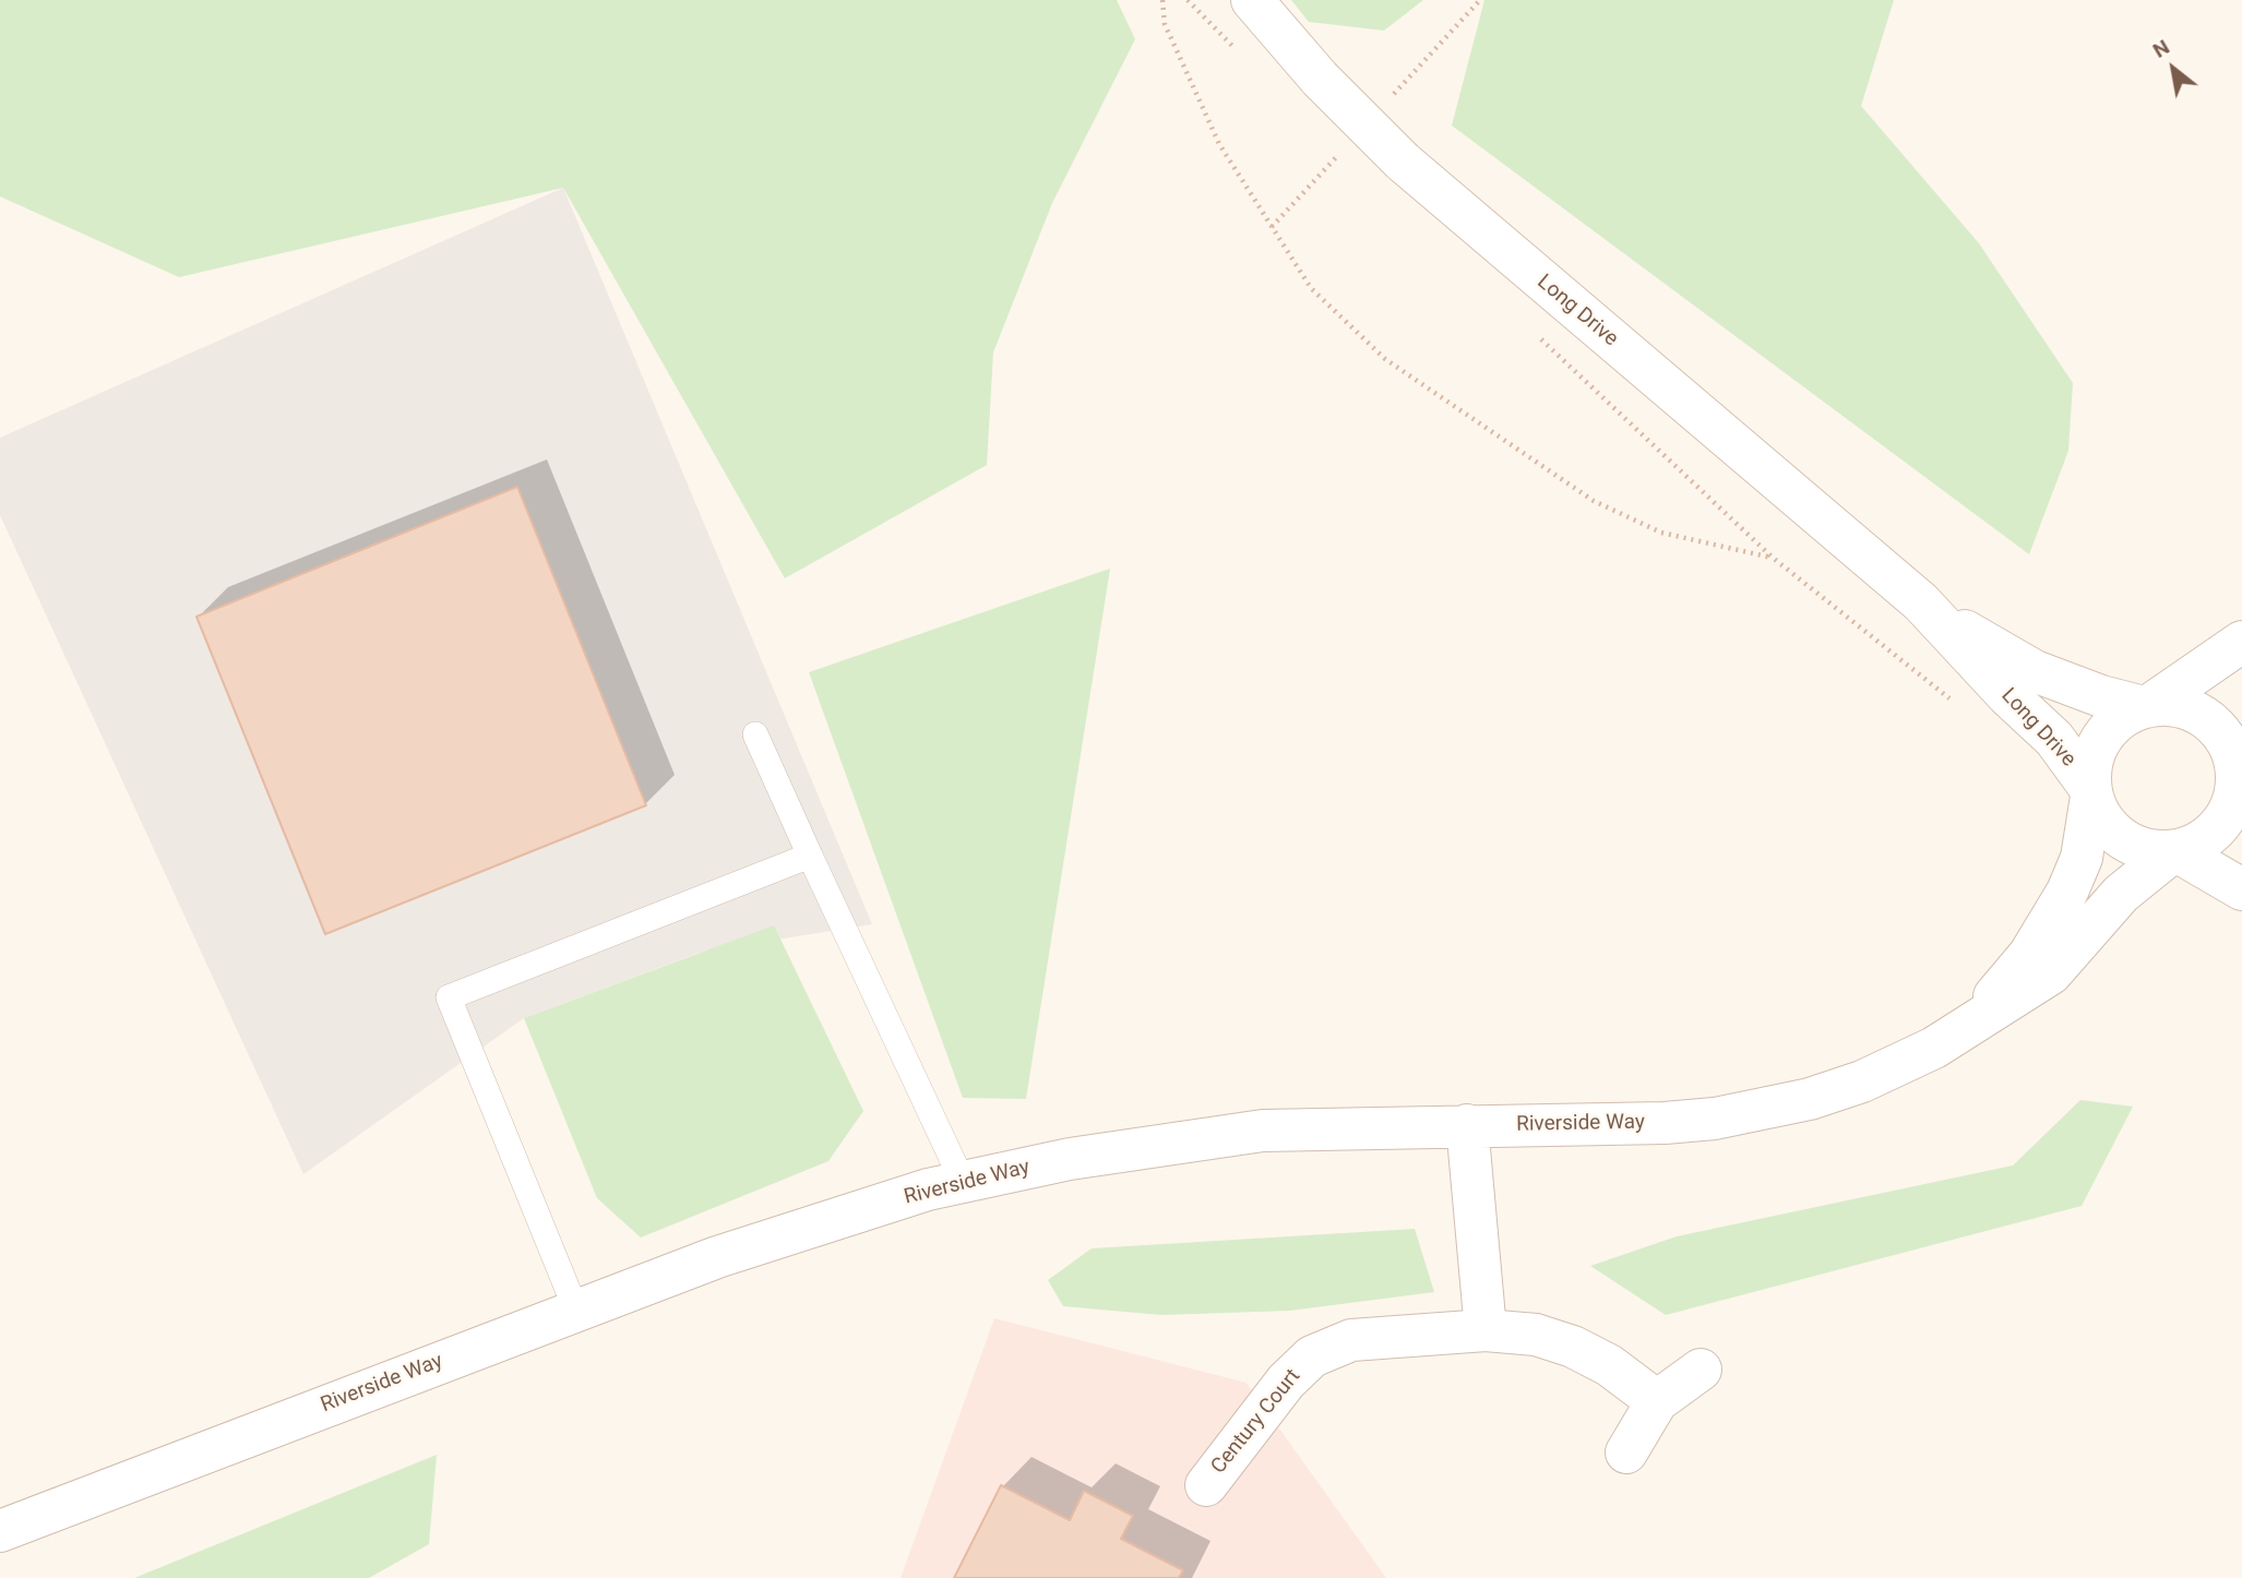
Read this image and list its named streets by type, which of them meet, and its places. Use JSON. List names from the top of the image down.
{
  "streets": {
    "street": ["Long Drive", "Riverside Way", "Century Court"]
  },
  "crossings": [
    ["Long Drive", "Riverside Way"]
  ],
  "north": "top left"
}
